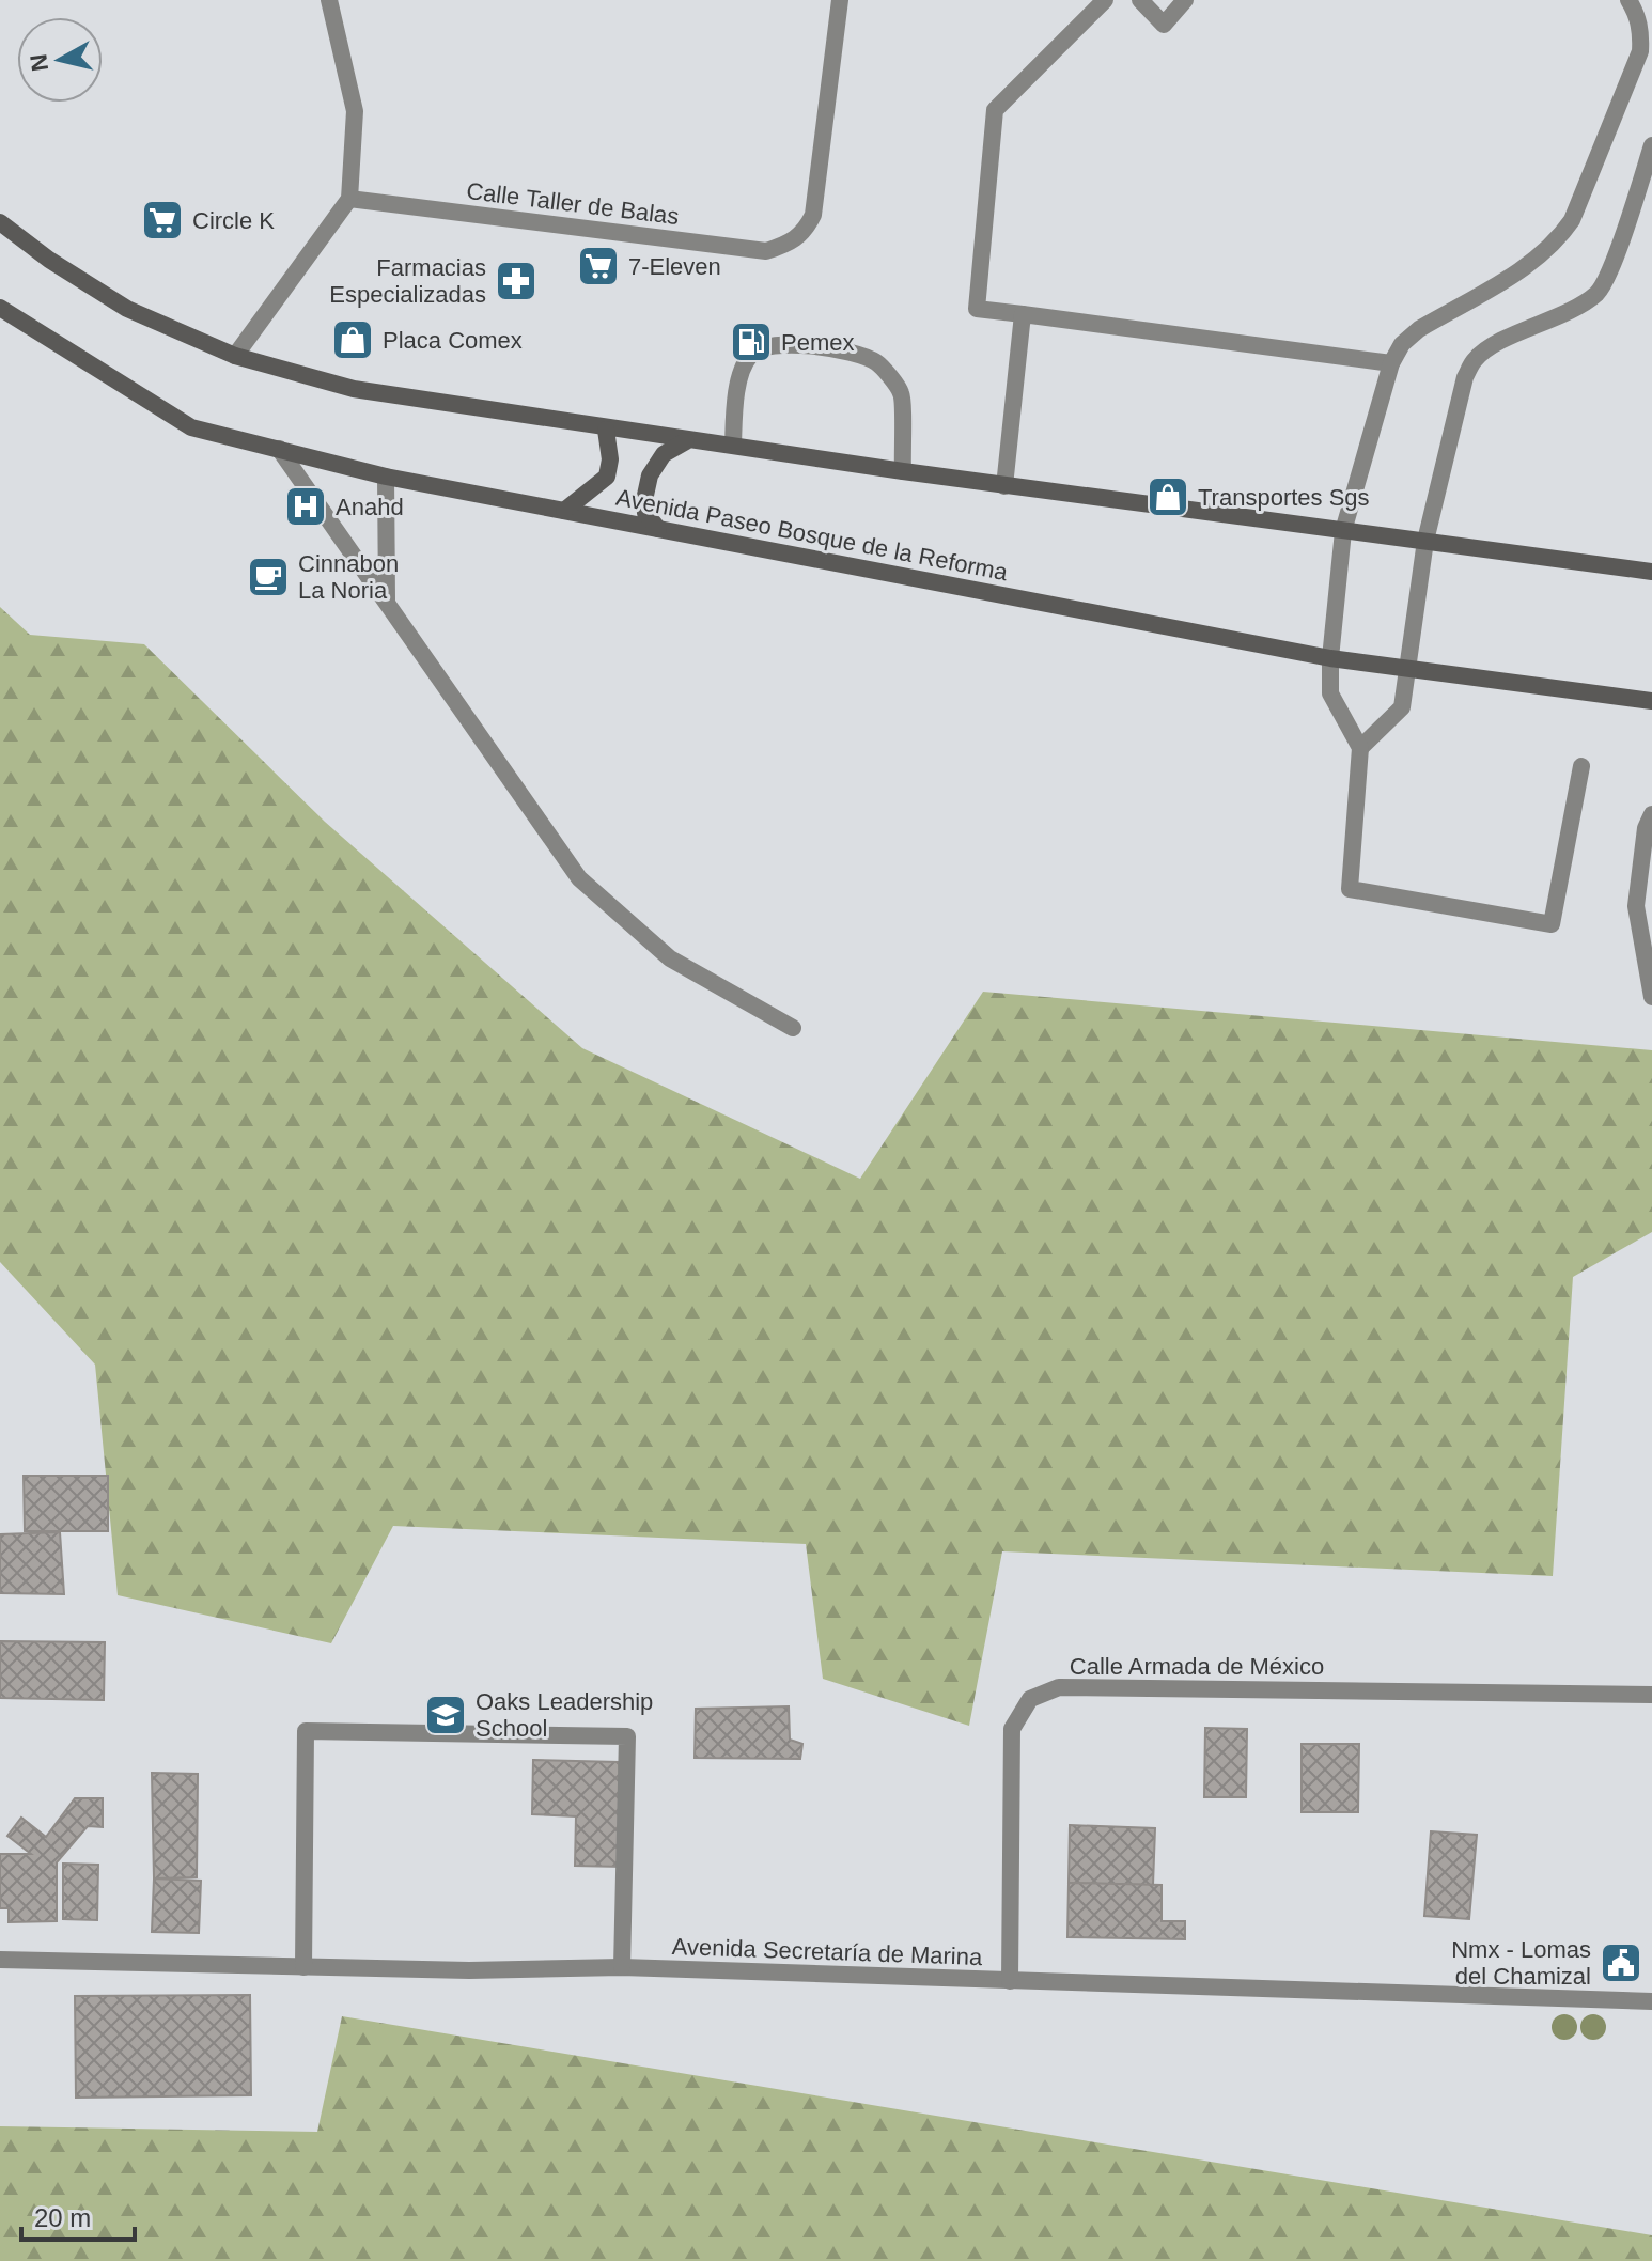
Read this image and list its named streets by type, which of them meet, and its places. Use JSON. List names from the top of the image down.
{
  "streets": {
    "main road": ["Avenida Paseo Bosque de la Reforma"],
    "street": ["Calle Taller de Balas", "Calle Armada de México", "Avenida Secretaría de Marina"]
  },
  "crossings": [
    ["Calle Armada de México", "Avenida Secretaría de Marina"]
  ],
  "places": {
    "supermarket": ["Circle K", "7-Eleven"],
    "pharmacy": ["Farmacias Especializadas"],
    "shop": ["Placa Comex", "Transportes Sgs"],
    "fuel station": ["Pemex"],
    "hospital": ["Anahd"],
    "cafe": ["Cinnabon La Noria"],
    "school or university": ["Oaks Leadership School"],
    "public building": ["Nmx - Lomas del Chamizal"]
  },
  "scale_bar": "20 m",
  "north": "left"
}
